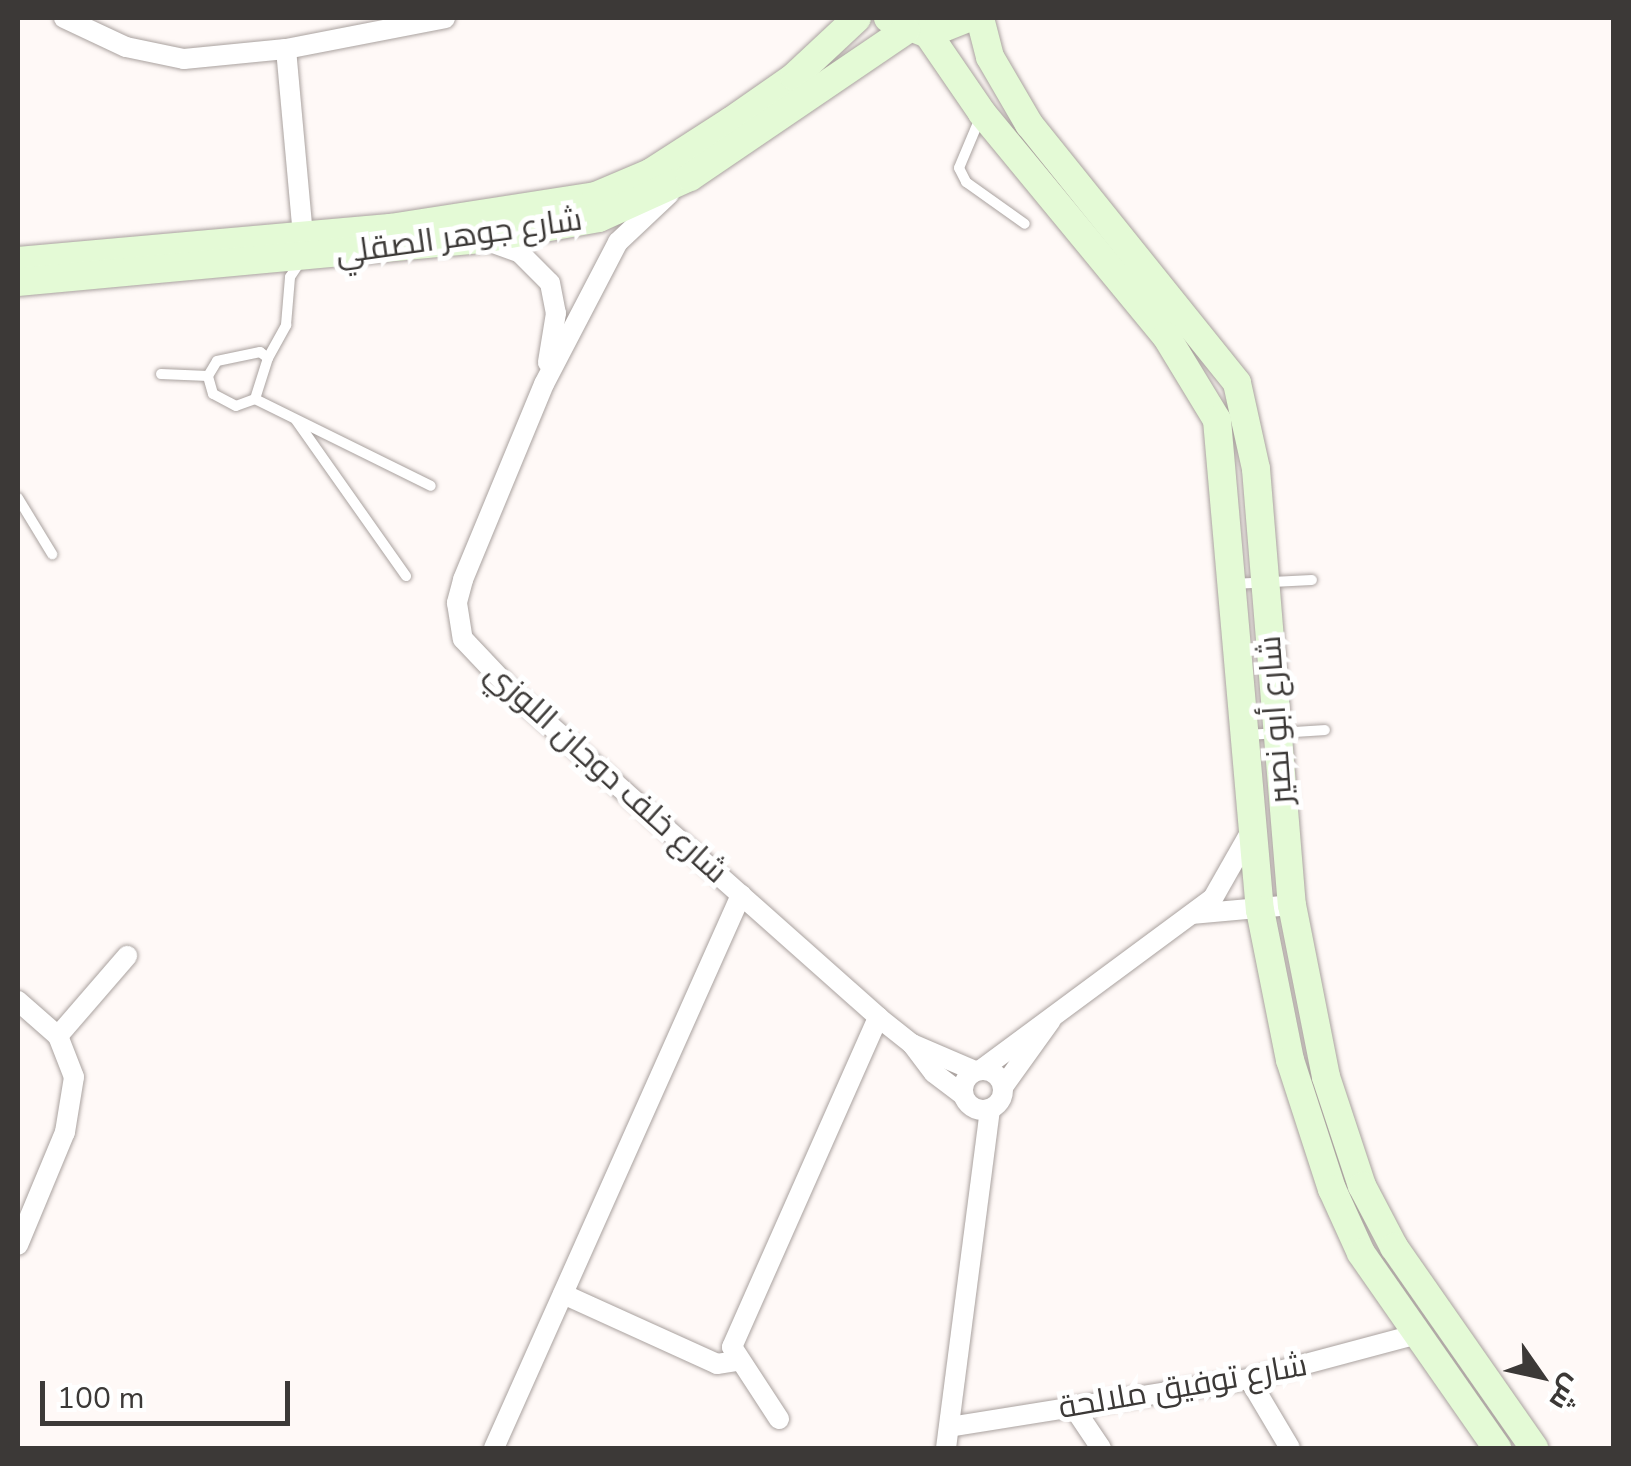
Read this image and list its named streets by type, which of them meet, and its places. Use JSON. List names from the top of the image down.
{
  "streets": {
    "main road": ["شارع جوهر الصقلي", "شارع أبو نصير"],
    "street": ["شارع خلف دوجان اللوزي", "شارع توفيق ملالحة"]
  },
  "crossings": [
    ["شارع جوهر الصقلي", "شارع أبو نصير"],
    ["شارع جوهر الصقلي", "شارع خلف دوجان اللوزي"],
    ["شارع أبو نصير", "شارع توفيق ملالحة"]
  ],
  "scale_bar": "100 m",
  "north": "bottom right"
}
